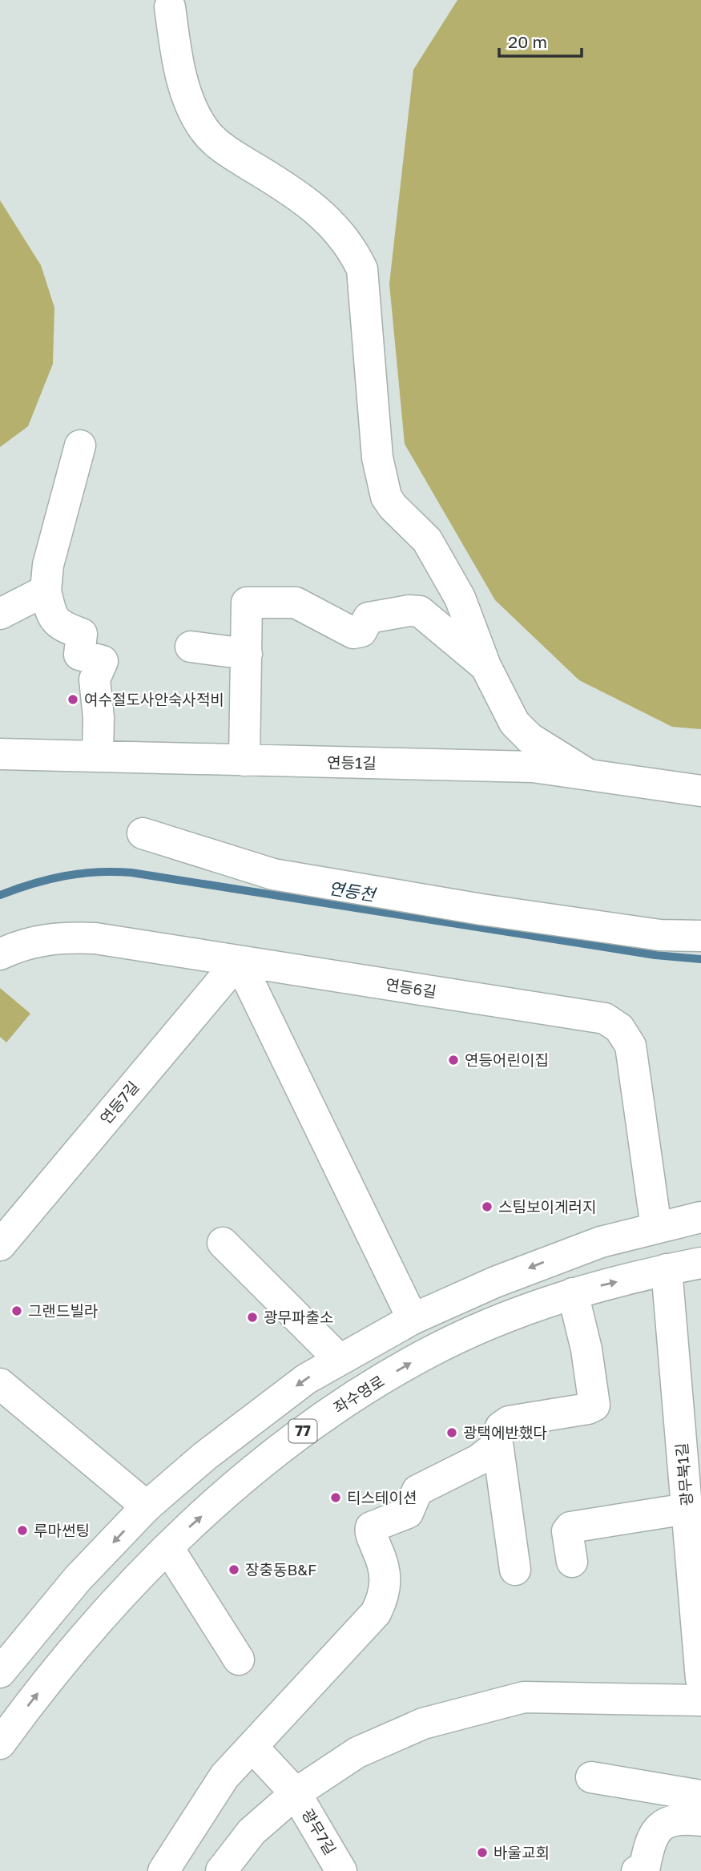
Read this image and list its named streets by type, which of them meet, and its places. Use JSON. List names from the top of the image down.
{
  "streets": {
    "street": [
      "연등1길",
      "연등6길",
      "연등7길",
      "좌수영로",
      "77",
      "광무북1길",
      "광무7길"
    ]
  },
  "crossings": [
    ["연등6길", "연등7길"],
    ["연등6길", "77"],
    ["좌수영로", "광무북1길"]
  ],
  "water": ["연등천"],
  "places": [
    "여수절도사안숙사적비",
    "연등어린이집",
    "스팀보이게러지",
    "그랜드빌라",
    "광무파출소",
    "광택에반했다",
    "티스테이션",
    "루마썬팅",
    "장충동B&F",
    "바울교회"
  ],
  "scale_bar": "20 m"
}
